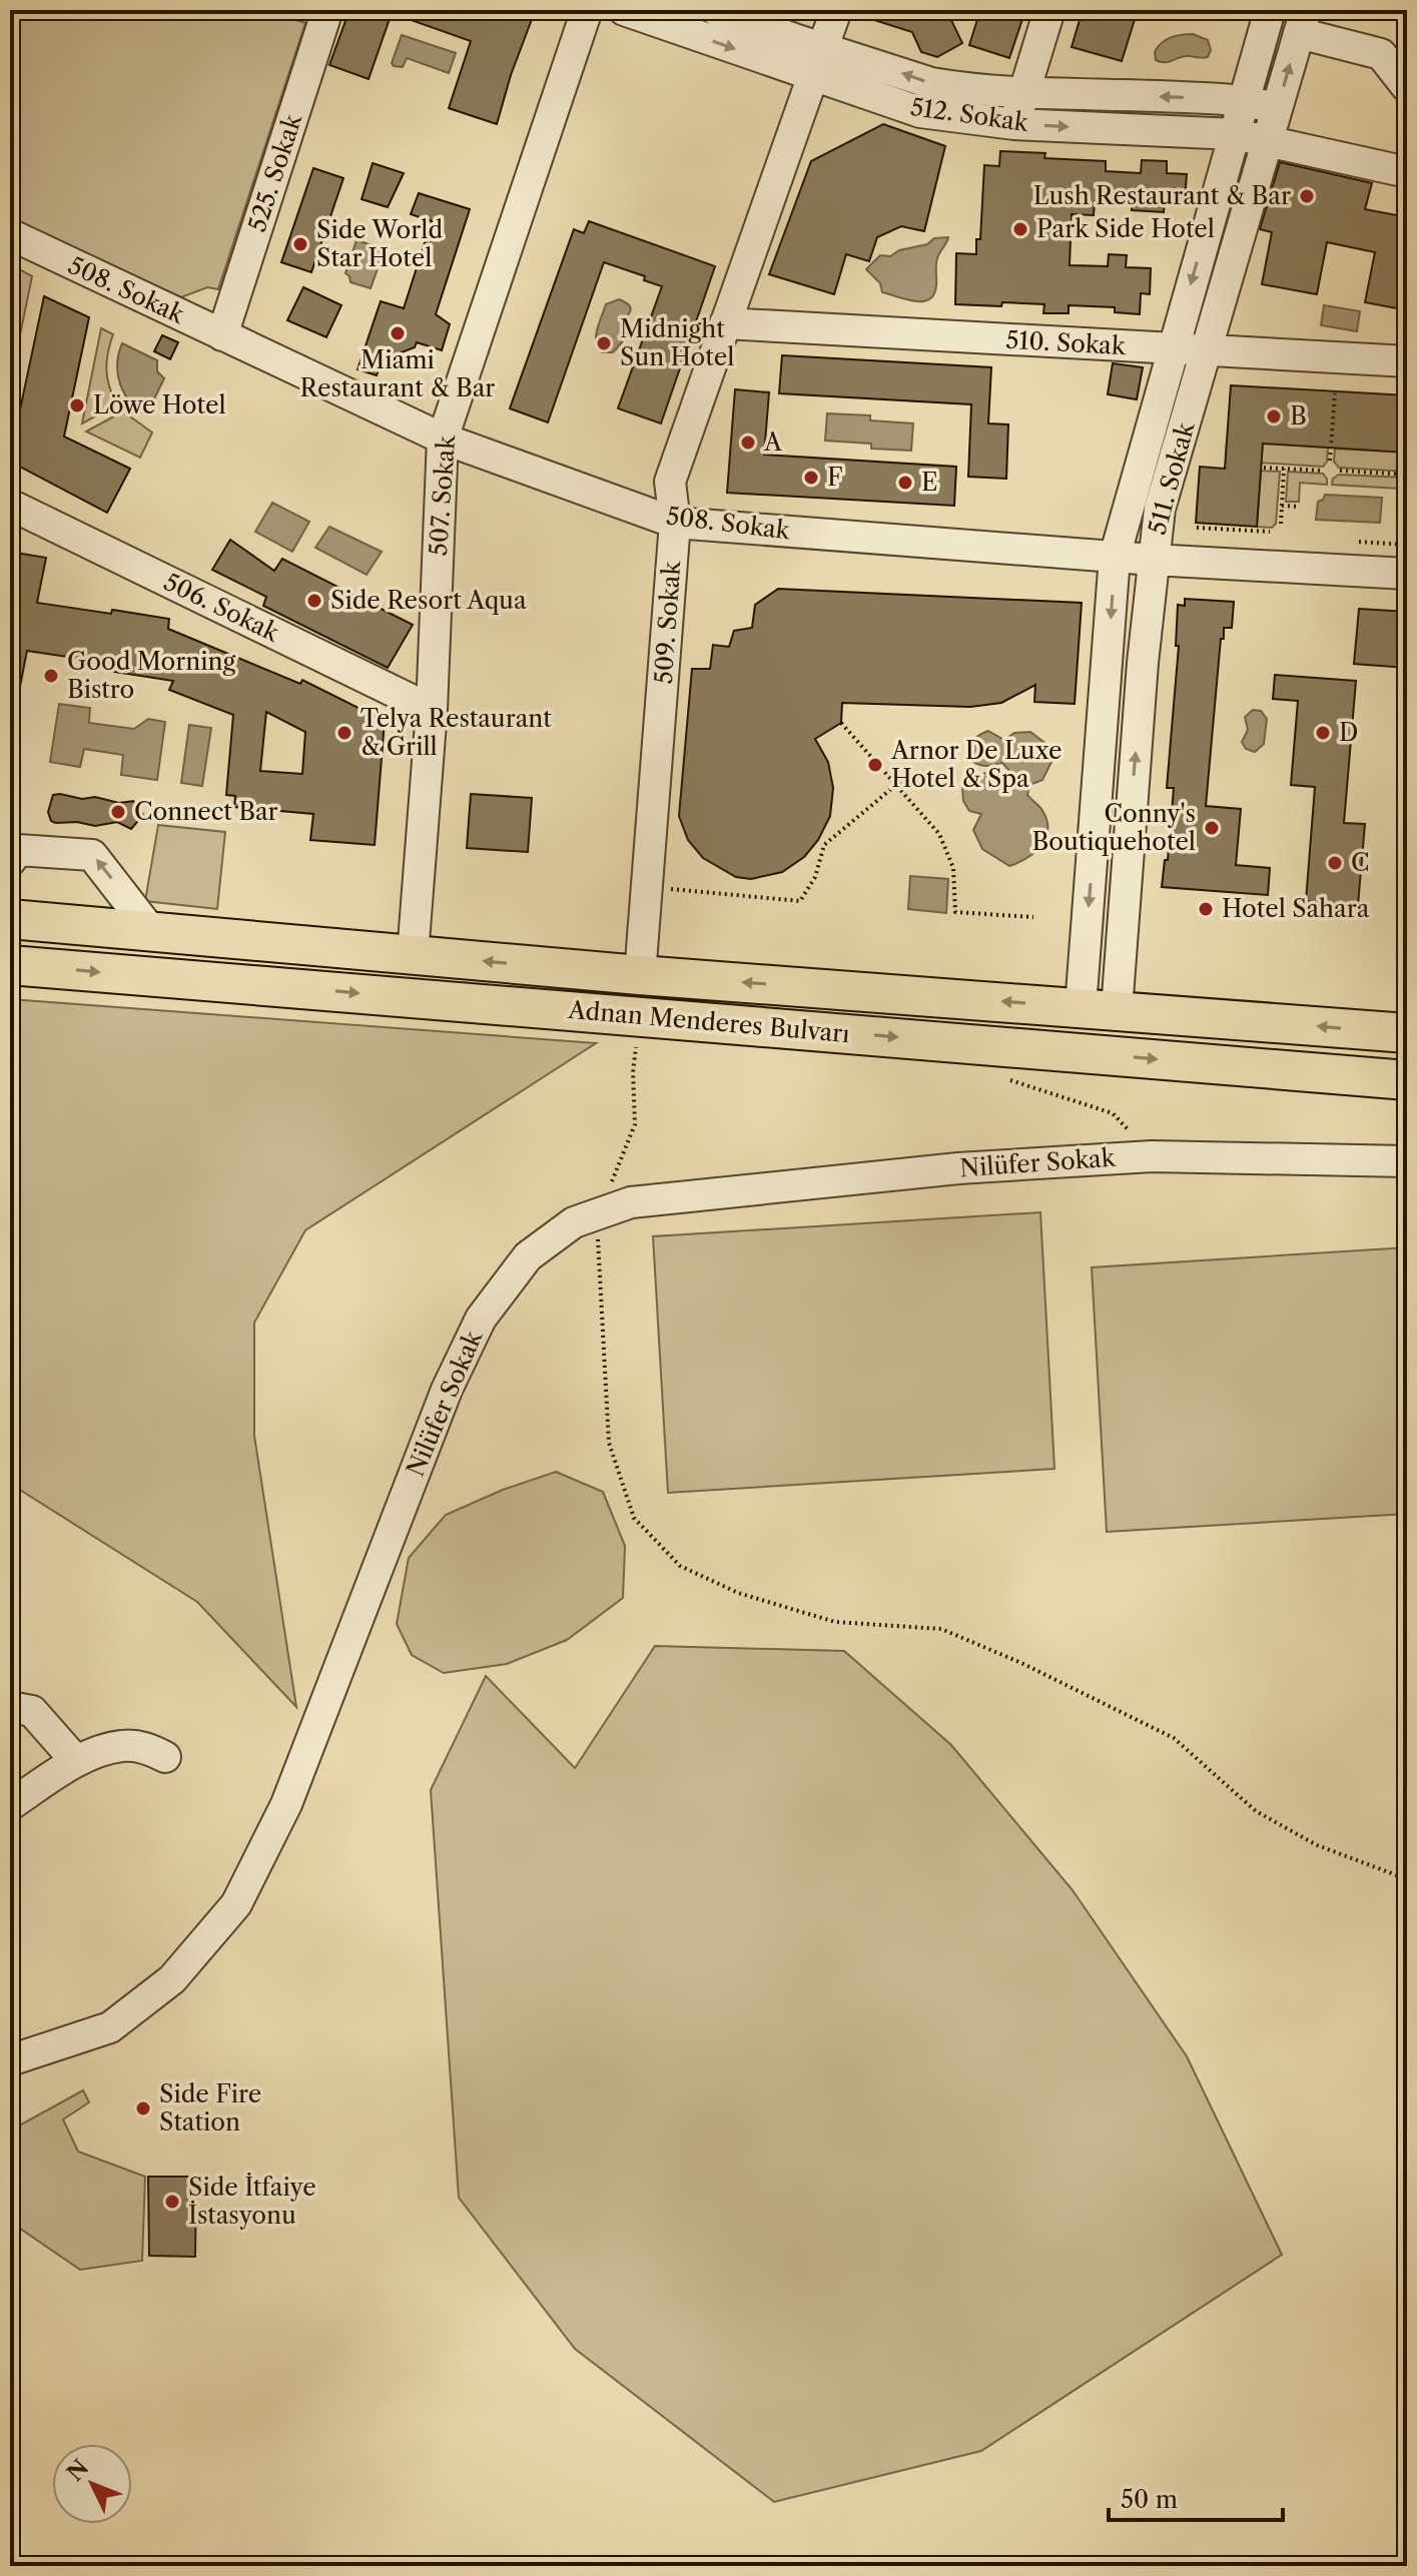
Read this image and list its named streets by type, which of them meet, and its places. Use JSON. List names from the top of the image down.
{
  "streets": {
    "main road": ["Adnan Menderes Bulvarı"],
    "street": [
      "512. Sokak",
      "525. Sokak",
      "508. Sokak",
      "510. Sokak",
      "511. Sokak",
      "507. Sokak",
      "506. Sokak",
      "509. Sokak",
      "Nilüfer Sokak"
    ]
  },
  "crossings": [
    ["512. Sokak", "511. Sokak"],
    ["512. Sokak", "509. Sokak"],
    ["525. Sokak", "508. Sokak"],
    ["508. Sokak", "511. Sokak"],
    ["508. Sokak", "507. Sokak"],
    ["508. Sokak", "509. Sokak"],
    ["510. Sokak", "511. Sokak"],
    ["510. Sokak", "509. Sokak"],
    ["511. Sokak", "Adnan Menderes Bulvarı"],
    ["507. Sokak", "506. Sokak"],
    ["507. Sokak", "Adnan Menderes Bulvarı"],
    ["509. Sokak", "Adnan Menderes Bulvarı"]
  ],
  "places": [
    "Lush Restaurant & Bar",
    "Park Side Hotel",
    "Side World Star Hotel",
    "Miami Restaurant & Bar",
    "Midnight Sun Hotel",
    "Löwe Hotel",
    "B",
    "A",
    "F",
    "E",
    "Side Resort Aqua",
    "Good Morning Bistro",
    "Telya Restaurant & Grill",
    "D",
    "Arnor De Luxe Hotel & Spa",
    "Connect Bar",
    "Conny's Boutiquehotel",
    "C",
    "Hotel Sahara",
    "Side Fire Station",
    "Side İtfaiye İstasyonu"
  ],
  "scale_bar": "50 m",
  "north": "top left"
}
